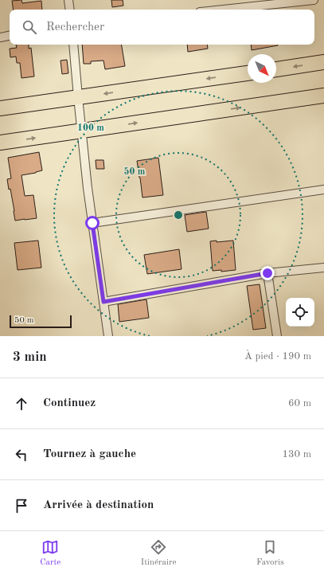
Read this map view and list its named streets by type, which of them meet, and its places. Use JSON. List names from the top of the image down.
{
  "scale_bar": "50 m",
  "north": "bottom right",
  "page": {
    "search": "Rechercher",
    "scale": "50 m",
    "heading": ["3 min", "À pied · 190 m"],
    "list": [
      ["Continuez", "60 m"],
      ["Tournez à gauche", "130 m"],
      "Arrivée à destination"
    ],
    "nav": ["Carte", "Itinéraire", "Favoris"]
  },
  "rings": ["100 m", "50 m"]
}
